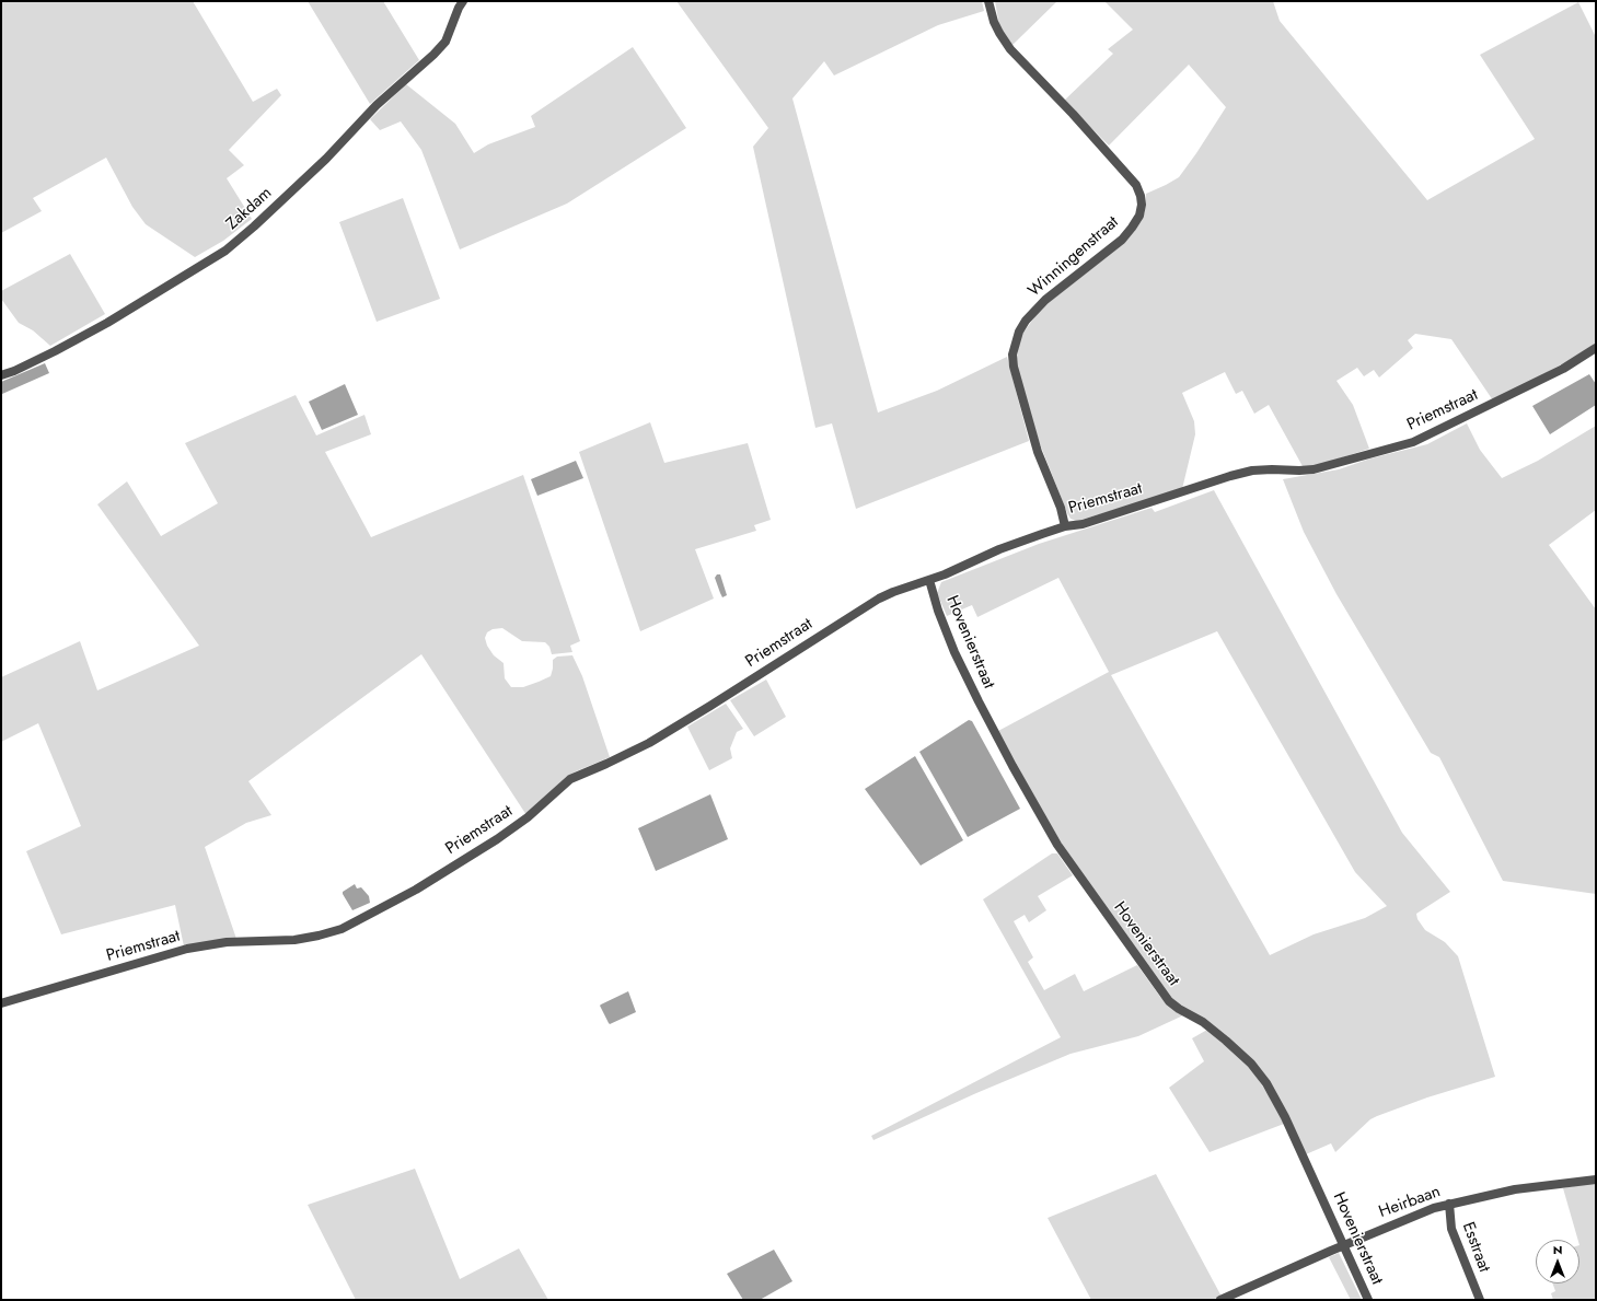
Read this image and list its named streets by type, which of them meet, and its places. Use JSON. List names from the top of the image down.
{
  "streets": {
    "street": [
      "Zakdam",
      "Winningenstraat",
      "Priemstraat",
      "Hovenierstraat",
      "Heirbaan",
      "Esstraat"
    ]
  },
  "crossings": [
    ["Winningenstraat", "Priemstraat"],
    ["Priemstraat", "Hovenierstraat"],
    ["Hovenierstraat", "Heirbaan"],
    ["Heirbaan", "Esstraat"]
  ],
  "north": "top"
}
